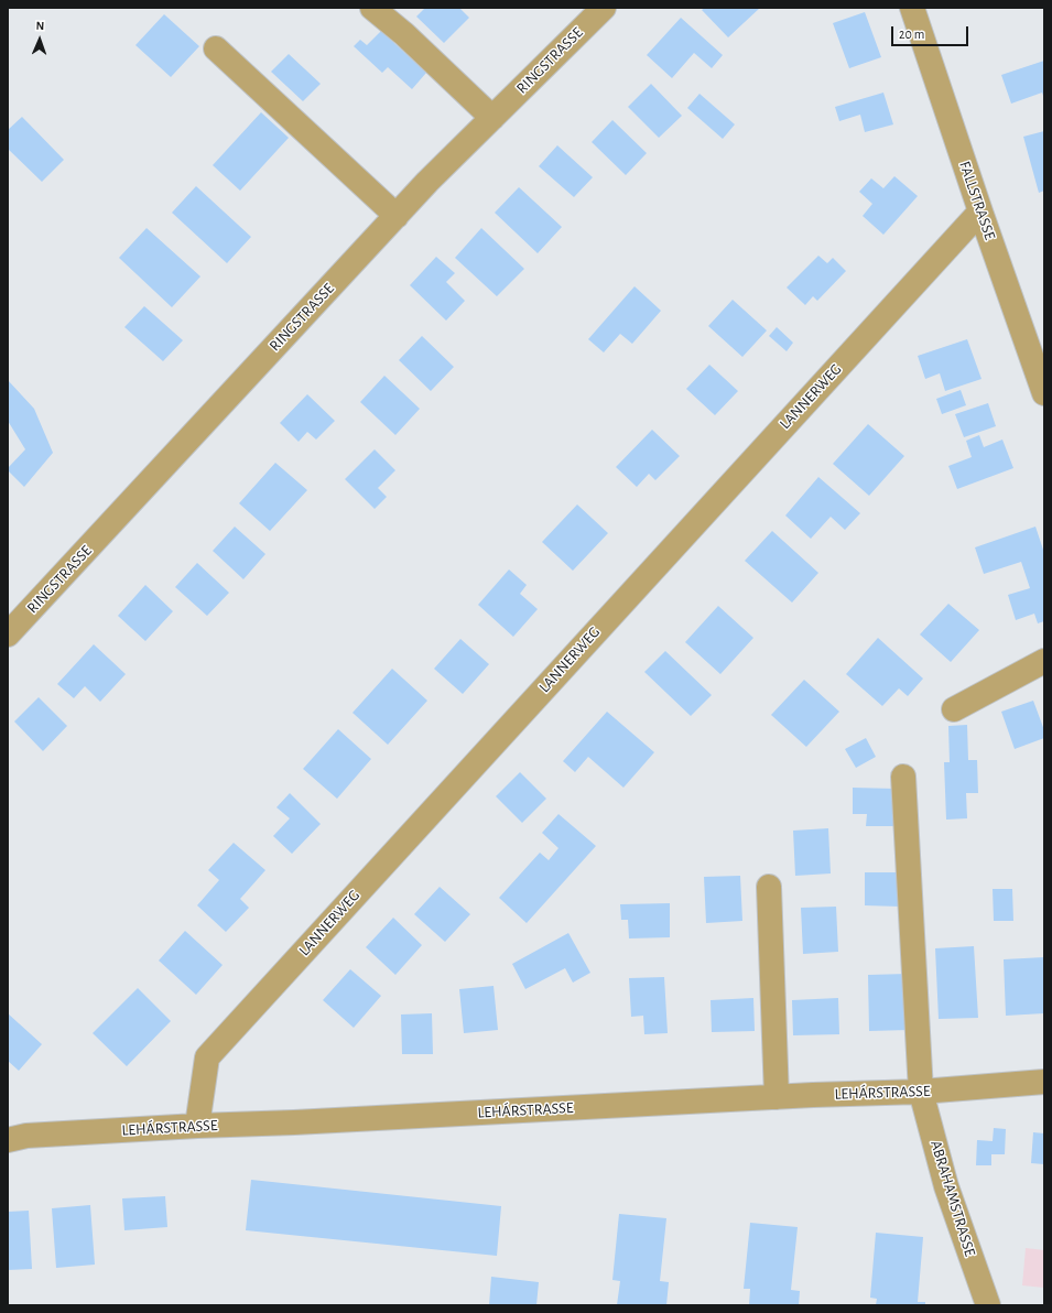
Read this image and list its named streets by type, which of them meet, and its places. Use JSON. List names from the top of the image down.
{
  "streets": {
    "street": [
      "RINGSTRASSE",
      "FALLSTRASSE",
      "LANNERWEG",
      "LEHÁRSTRASSE",
      "ABRAHAMSTRASSE"
    ]
  },
  "crossings": [
    ["FALLSTRASSE", "LANNERWEG"],
    ["LANNERWEG", "LEHÁRSTRASSE"],
    ["LEHÁRSTRASSE", "ABRAHAMSTRASSE"]
  ],
  "scale_bar": "20 m",
  "north": "top"
}
